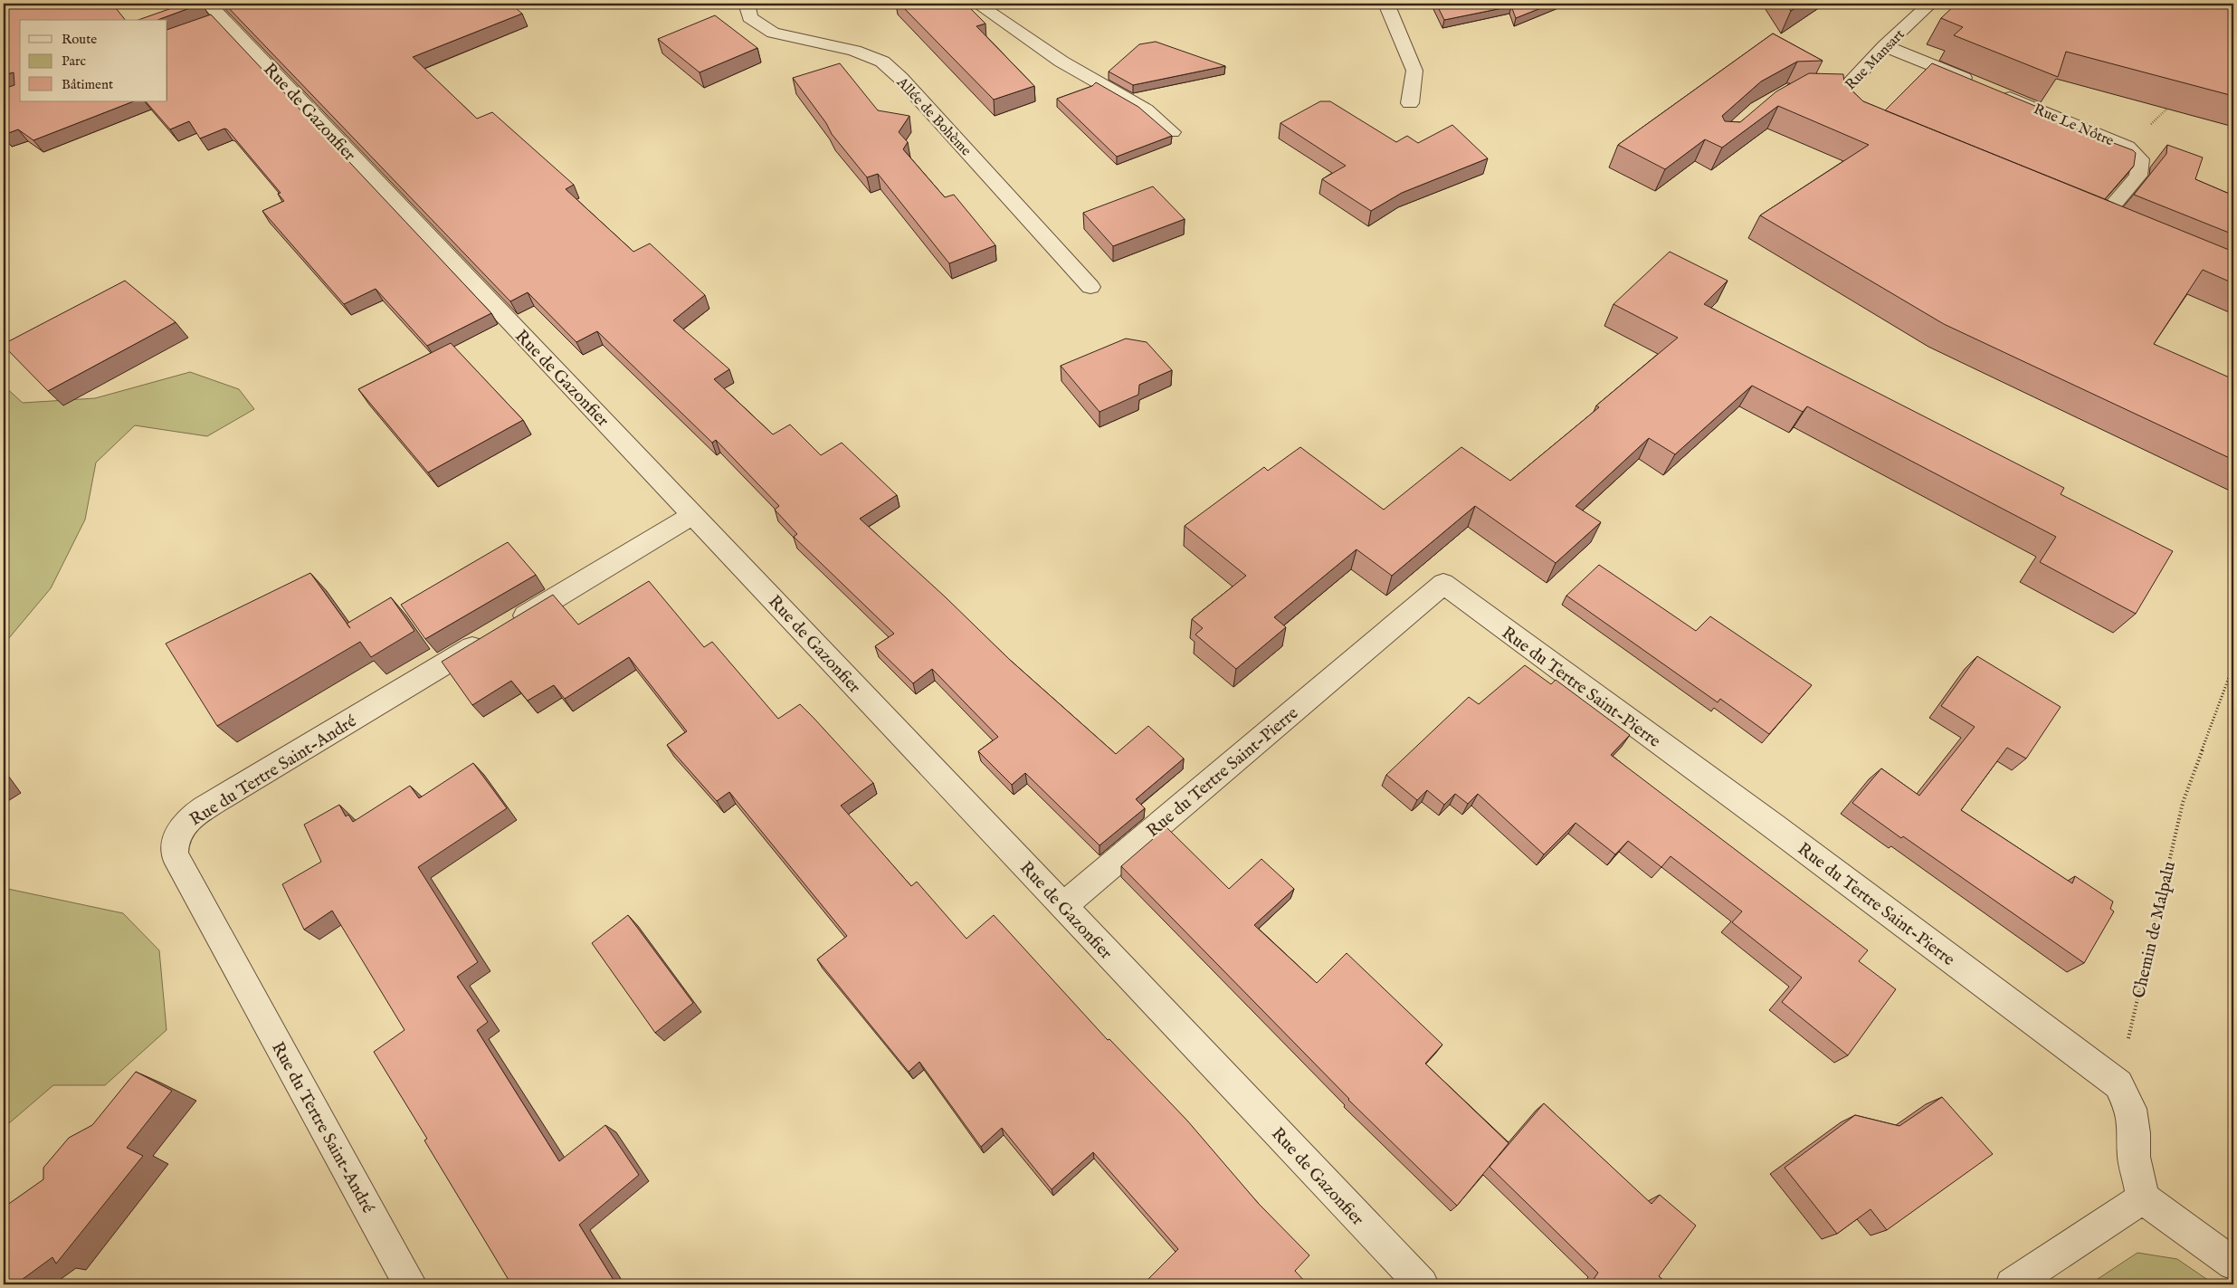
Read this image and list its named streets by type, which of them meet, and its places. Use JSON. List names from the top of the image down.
{
  "streets": {
    "street": [
      "Rue Mansart",
      "Rue de Gazonfier",
      "Allée de Bohème",
      "Rue Le Nôtre",
      "Rue du Tertre Saint-Pierre",
      "Rue du Tertre Saint-André"
    ],
    "path": ["Chemin de Malpalu"]
  },
  "crossings": [
    ["Rue Mansart", "Rue Le Nôtre"],
    ["Rue de Gazonfier", "Rue du Tertre Saint-Pierre"],
    ["Rue de Gazonfier", "Rue du Tertre Saint-André"],
    ["Rue du Tertre Saint-Pierre", "Chemin de Malpalu"]
  ],
  "legend": ["Route", "Parc", "Bâtiment"]
}
